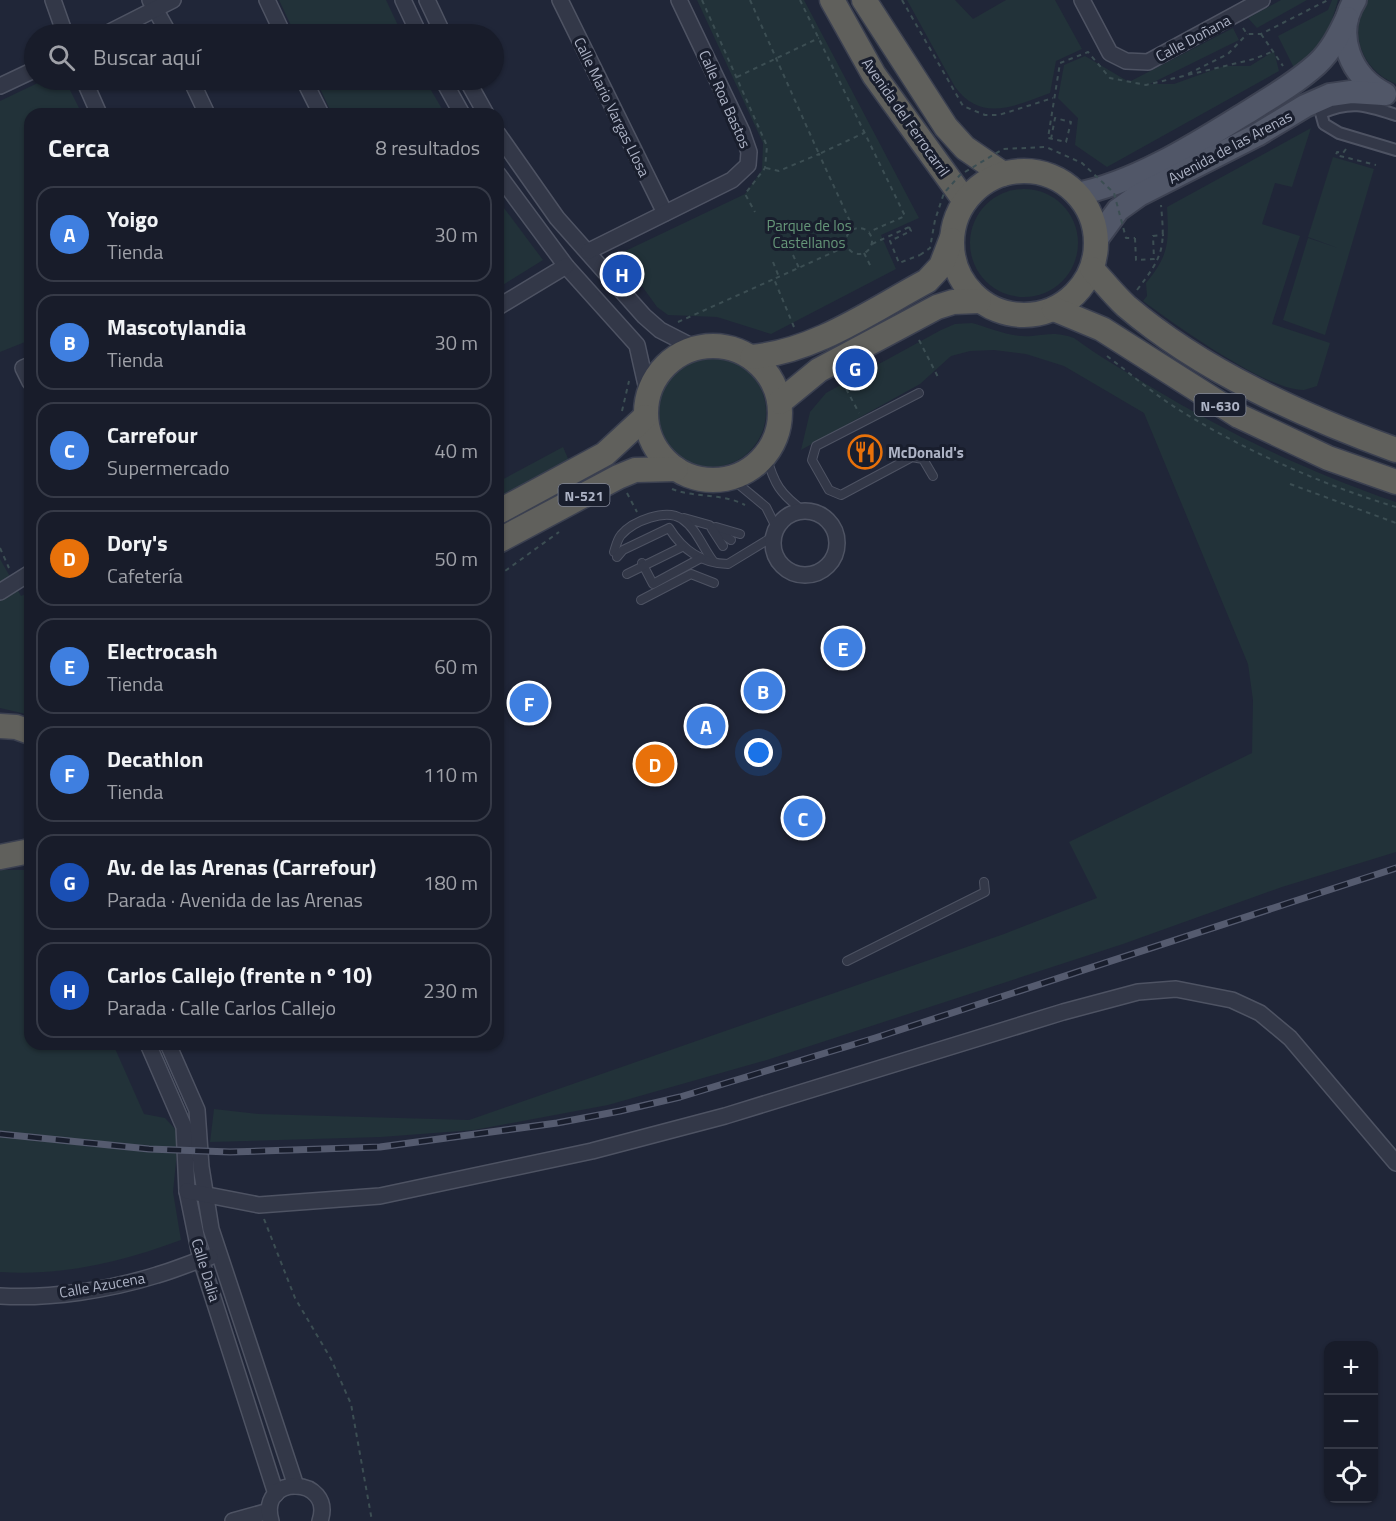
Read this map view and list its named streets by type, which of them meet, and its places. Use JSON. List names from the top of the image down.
{
  "streets": {
    "highway": ["Avenida del Ferrocarril", "N-630", "N-521"],
    "main road": ["Avenida de las Arenas"],
    "street": [
      "Calle Doñana",
      "Calle Roa Bastos",
      "Calle Mario Vargas Llosa",
      "Calle Dalia",
      "Calle Azucena"
    ]
  },
  "crossings": [
    ["Calle Roa Bastos", "Calle Mario Vargas Llosa"],
    ["Avenida del Ferrocarril", "Avenida de las Arenas"],
    ["Avenida del Ferrocarril", "N-630"],
    ["Avenida del Ferrocarril", "N-521"],
    ["Avenida de las Arenas", "N-630"],
    ["Avenida de las Arenas", "N-521"],
    ["N-630", "N-521"],
    ["Calle Dalia", "Calle Azucena"]
  ],
  "parks": ["Parque de los Castellanos"],
  "places": {
    "restaurant": ["McDonald's"]
  },
  "page": {
    "search": "Buscar aquí",
    "heading": ["Cerca", "8 resultados"],
    "list": [
      {
        "mark": "A",
        "name": "Yoigo",
        "note": "Tienda",
        "value": "30 m"
      },
      {
        "mark": "B",
        "name": "Mascotylandia",
        "note": "Tienda",
        "value": "30 m"
      },
      {
        "mark": "C",
        "name": "Carrefour",
        "note": "Supermercado",
        "value": "40 m"
      },
      {
        "mark": "D",
        "name": "Dory's",
        "note": "Cafetería",
        "value": "50 m"
      },
      {
        "mark": "E",
        "name": "Electrocash",
        "note": "Tienda",
        "value": "60 m"
      },
      {
        "mark": "F",
        "name": "Decathlon",
        "note": "Tienda",
        "value": "110 m"
      },
      {
        "mark": "G",
        "name": "Av. de las Arenas (Carrefour)",
        "note": "Parada · Avenida de las Arenas",
        "value": "180 m"
      },
      {
        "mark": "H",
        "name": "Carlos Callejo (frente n º 10)",
        "note": "Parada · Calle Carlos Callejo",
        "value": "230 m"
      }
    ],
    "pins": [
      "H",
      "G",
      "E",
      "B",
      "F",
      "A",
      "D",
      "C"
    ],
    "map_buttons": ["+", "−"]
  }
}
